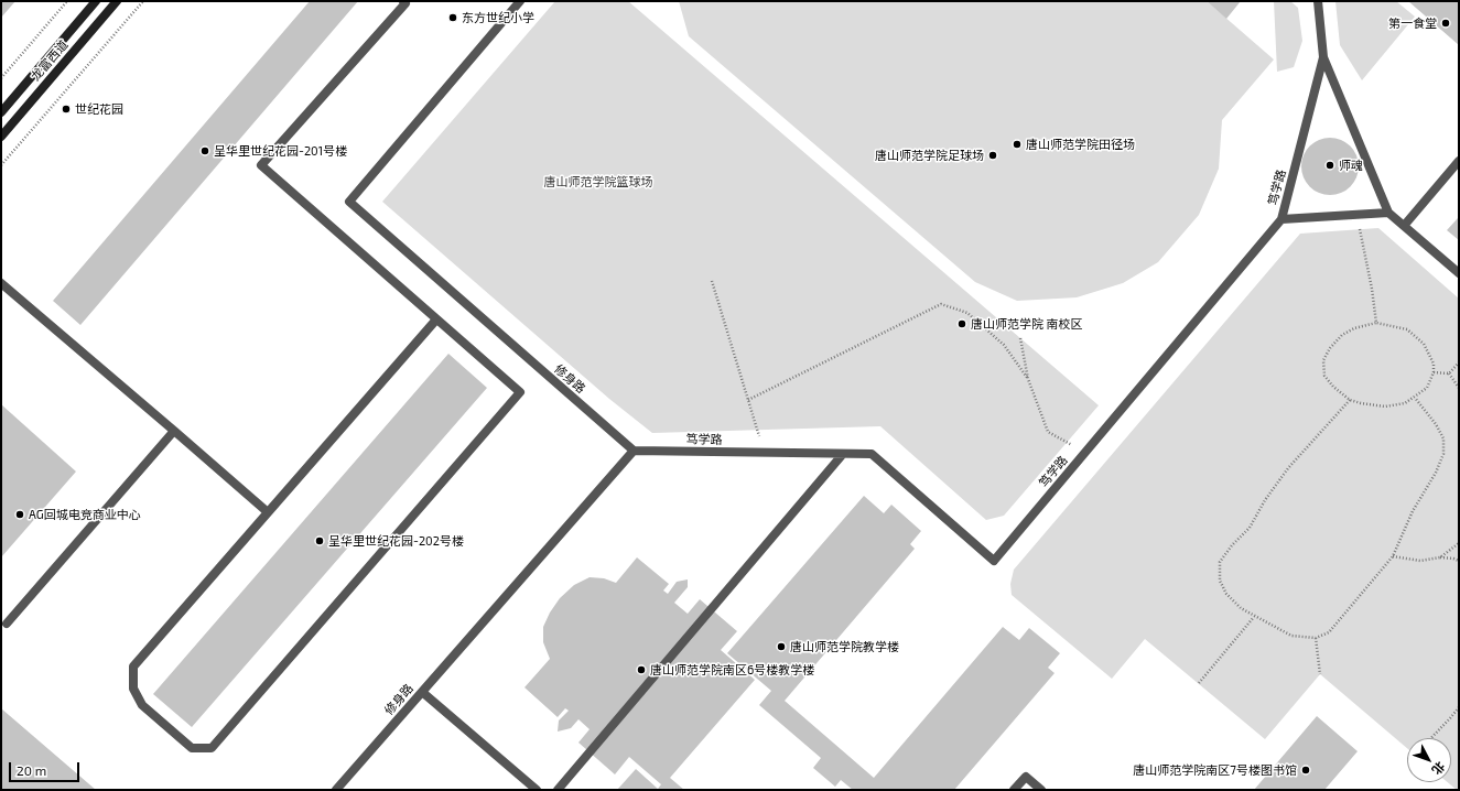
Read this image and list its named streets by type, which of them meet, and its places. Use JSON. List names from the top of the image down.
{
  "streets": {
    "main road": ["龙富西道"],
    "lane": ["笃学路", "修身路"]
  },
  "crossings": [
    ["笃学路", "修身路"]
  ],
  "parks": ["唐山师范学院篮球场"],
  "places": [
    "东方世纪小学",
    "第一食堂",
    "世纪花园",
    "唐山师范学院田径场",
    "呈华里世纪花园-201号楼",
    "唐山师范学院足球场",
    "师魂",
    "唐山师范学院 南校区",
    "AG回城电竞商业中心",
    "呈华里世纪花园-202号楼",
    "唐山师范学院教学楼",
    "唐山师范学院南区6号楼教学楼",
    "唐山师范学院南区7号楼图书馆"
  ],
  "scale_bar": "20 m",
  "north": "bottom right"
}
